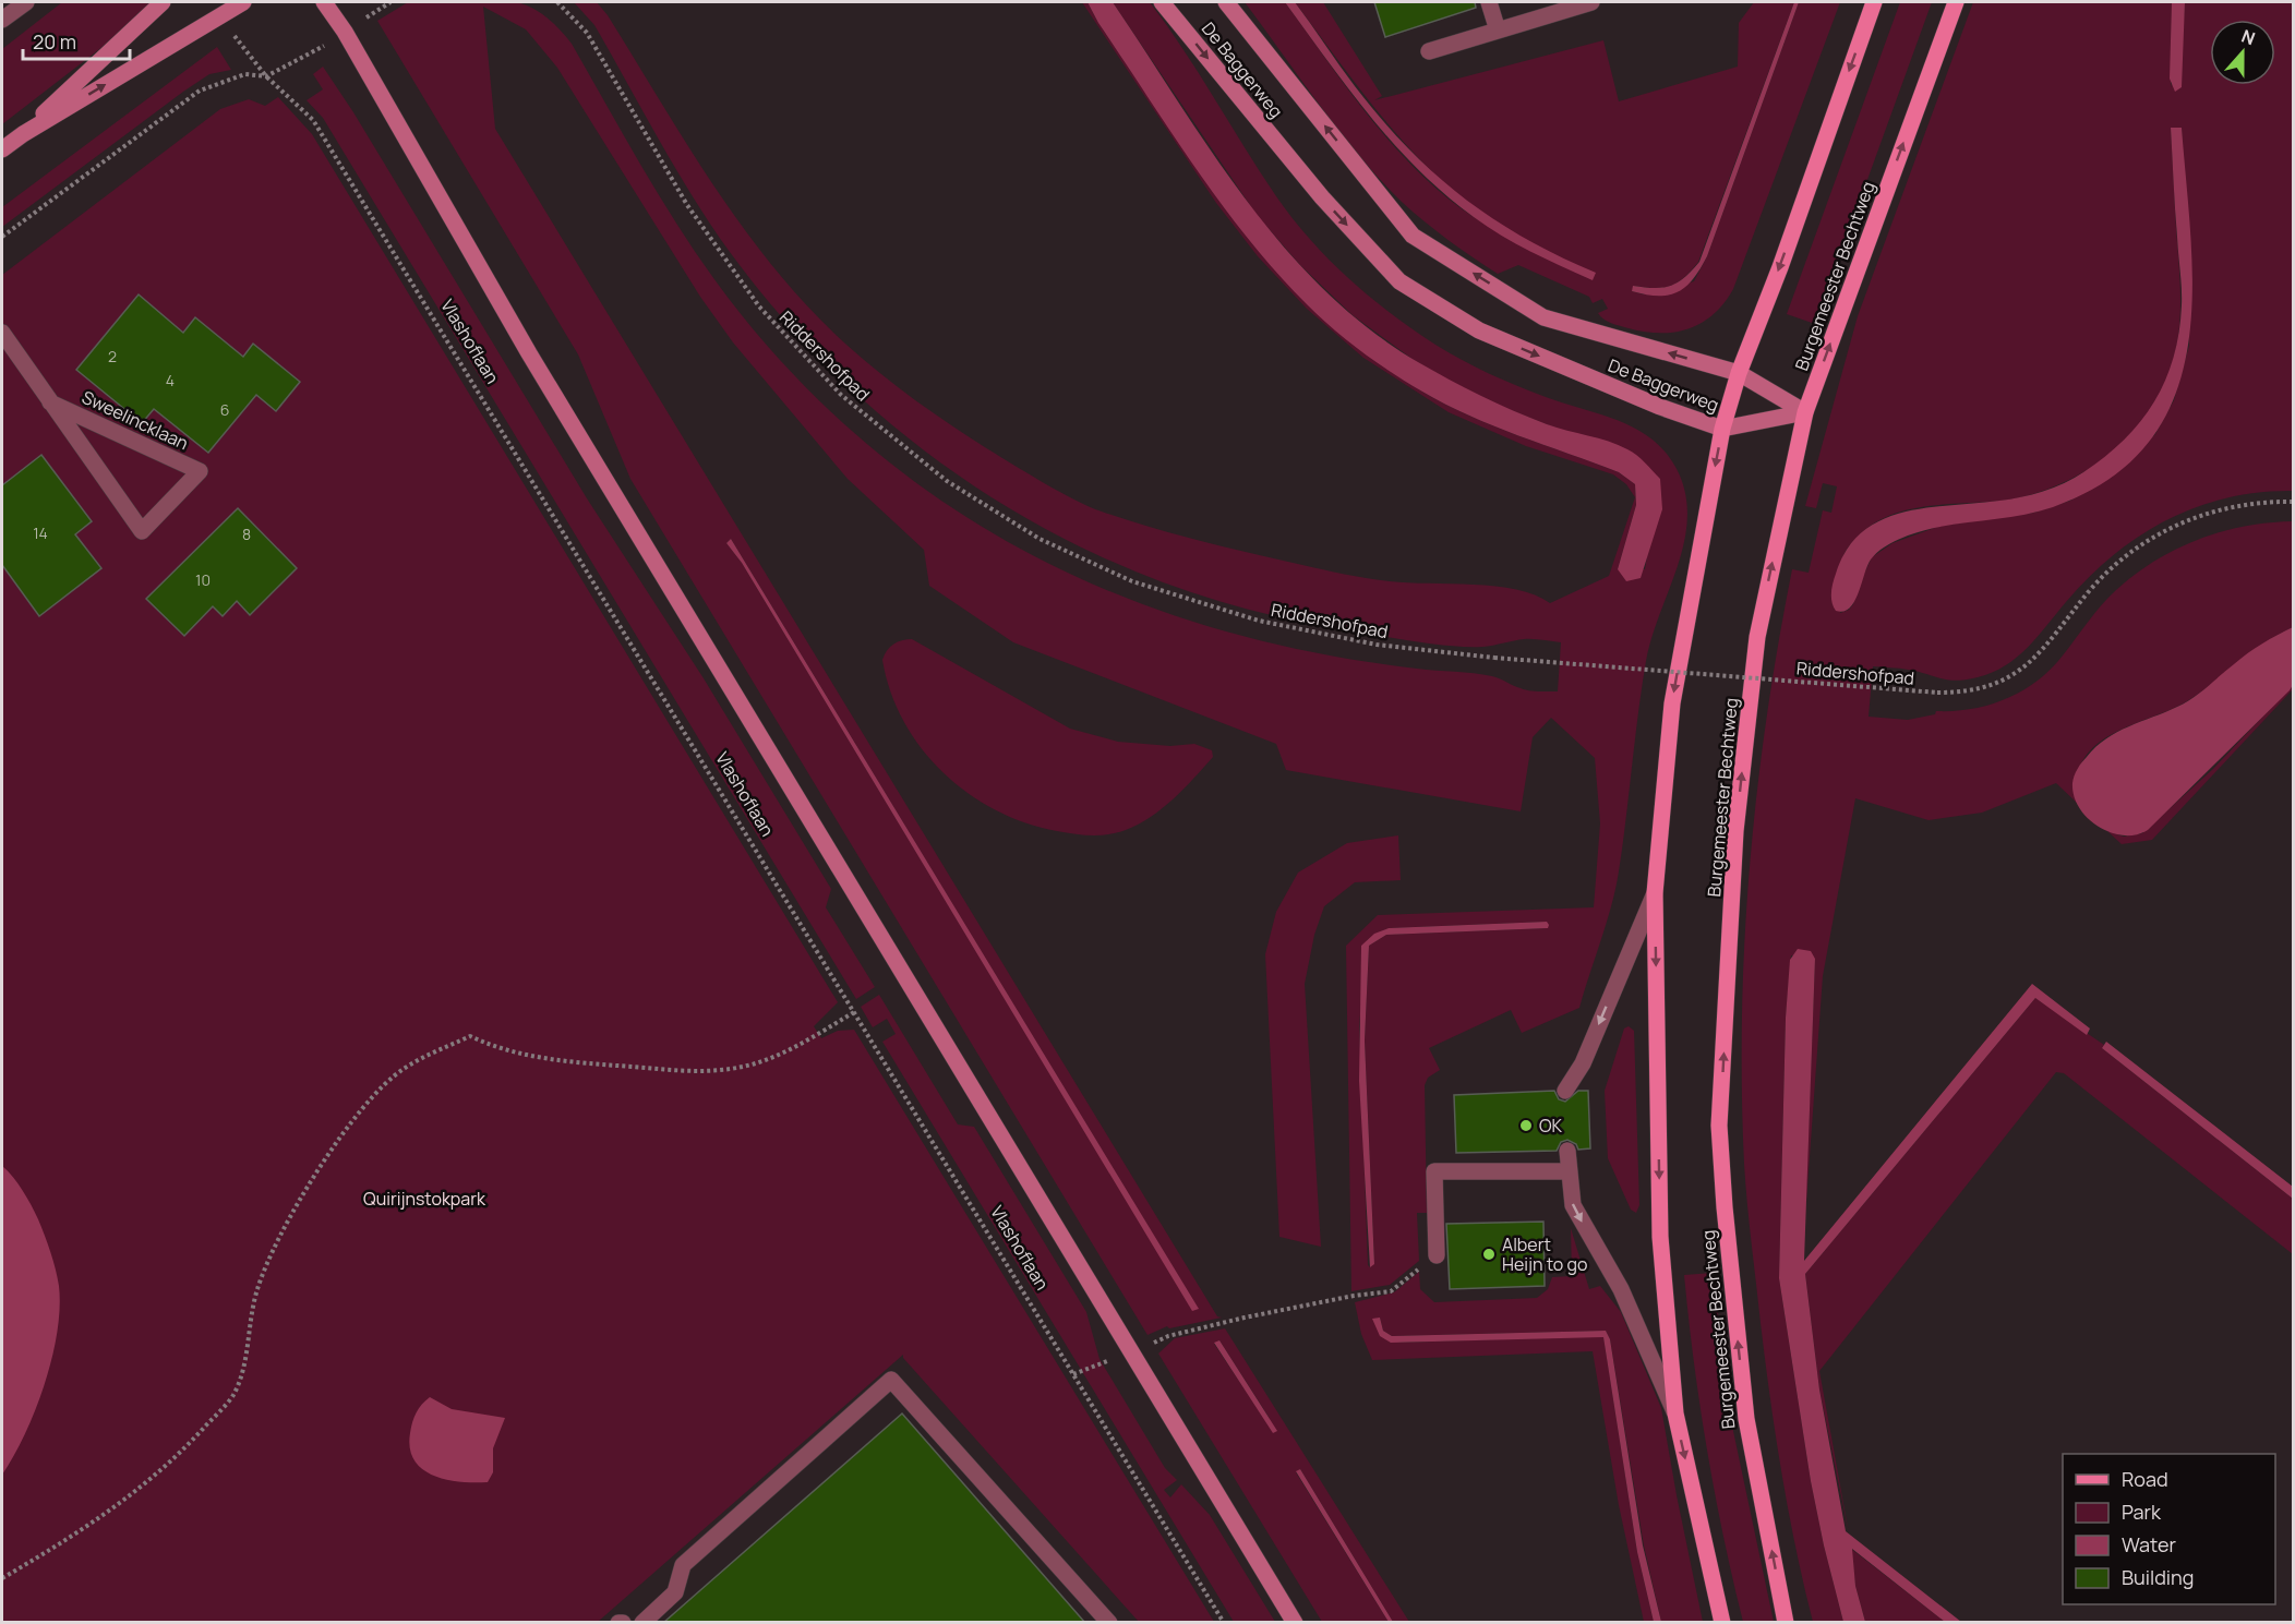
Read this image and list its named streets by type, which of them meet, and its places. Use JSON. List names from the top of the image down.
{
  "streets": {
    "main road": ["Burgemeester Bechtweg"],
    "street": ["De Baggerweg", "Sweelincklaan"],
    "path": ["Vlashoflaan", "Riddershofpad"]
  },
  "crossings": [
    ["De Baggerweg", "Burgemeester Bechtweg"]
  ],
  "parks": ["Quirijnstokpark"],
  "places": ["OK", "Albert Heijn to go"],
  "house_numbers": [
    "2",
    "4",
    "6",
    "14",
    "8",
    "10"
  ],
  "legend": [
    "Road",
    "Park",
    "Water",
    "Building"
  ],
  "scale_bar": "20 m",
  "north": "top"
}
